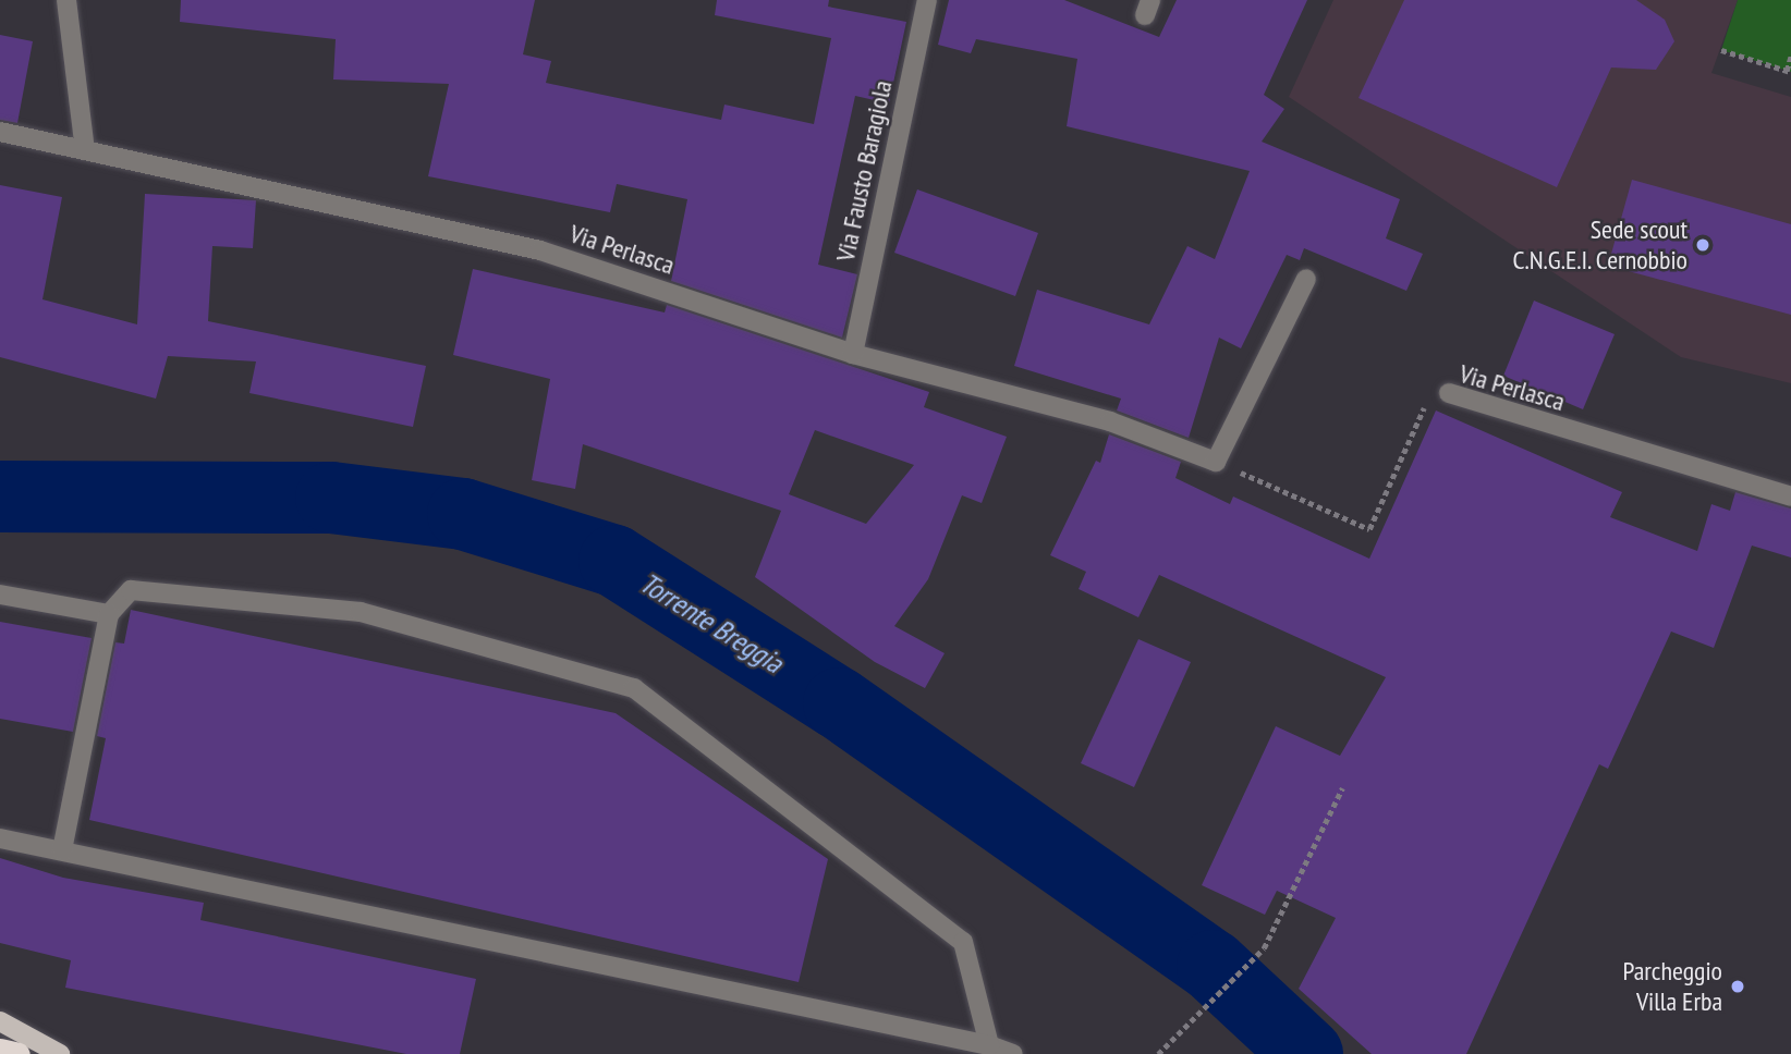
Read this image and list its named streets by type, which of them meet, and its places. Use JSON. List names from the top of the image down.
{
  "streets": {
    "street": ["Via Fausto Baragiola", "Via Perlasca"]
  },
  "crossings": [
    ["Via Fausto Baragiola", "Via Perlasca"]
  ],
  "water": ["Torrente Breggia"],
  "places": ["Sede scout C.N.G.E.I. Cernobbio", "Parcheggio Villa Erba"]
}
